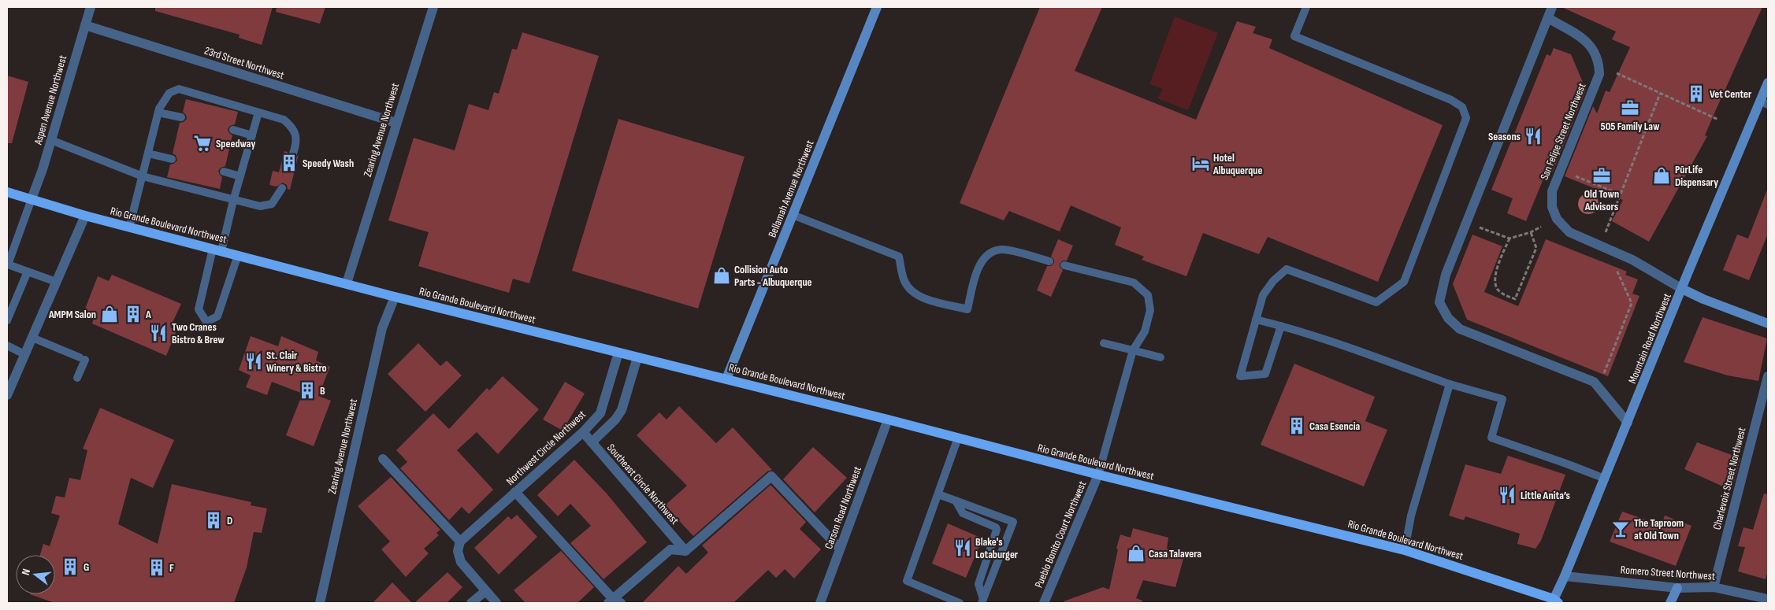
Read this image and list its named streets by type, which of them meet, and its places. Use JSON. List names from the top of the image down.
{
  "streets": {
    "main road": ["Rio Grande Boulevard Northwest"],
    "street": [
      "23rd Street Northwest",
      "Aspen Avenue Northwest",
      "Zearing Avenue Northwest",
      "San Felipe Street Northwest",
      "Bellamah Avenue Northwest",
      "Mountain Road Northwest",
      "Northwest Circle Northwest",
      "Charlevoix Street Northwest",
      "Southeast Circle Northwest",
      "Carson Road Northwest",
      "Pueblo Bonito Court Northwest",
      "Romero Street Northwest"
    ]
  },
  "crossings": [
    ["23rd Street Northwest", "Aspen Avenue Northwest"],
    ["23rd Street Northwest", "Zearing Avenue Northwest"],
    ["Aspen Avenue Northwest", "Rio Grande Boulevard Northwest"],
    ["Zearing Avenue Northwest", "Rio Grande Boulevard Northwest"],
    ["San Felipe Street Northwest", "Mountain Road Northwest"],
    ["Bellamah Avenue Northwest", "Rio Grande Boulevard Northwest"],
    ["Rio Grande Boulevard Northwest", "Mountain Road Northwest"],
    ["Rio Grande Boulevard Northwest", "Northwest Circle Northwest"],
    ["Rio Grande Boulevard Northwest", "Carson Road Northwest"],
    ["Rio Grande Boulevard Northwest", "Pueblo Bonito Court Northwest"],
    ["Mountain Road Northwest", "Romero Street Northwest"],
    ["Northwest Circle Northwest", "Southeast Circle Northwest"],
    ["Charlevoix Street Northwest", "Romero Street Northwest"]
  ],
  "places": {
    "building": [
      "Vet Center",
      "Speedy Wash",
      "A",
      "B",
      "Casa Esencia",
      "D",
      "G",
      "F"
    ],
    "office": ["505 Family Law", "Old Town Advisors"],
    "restaurant": [
      "Seasons",
      "Two Cranes Bistro & Brew",
      "St. Clair Winery & Bistro",
      "Little Anita’s",
      "Blake's Lotaburger"
    ],
    "supermarket": ["Speedway"],
    "hotel": ["Hotel Albuquerque"],
    "shop": [
      "PūrLife Dispensary",
      "Collision Auto Parts - Albuquerque",
      "AMPM Salon",
      "Casa Talavera"
    ],
    "bar": ["The Taproom at Old Town"]
  },
  "north": "left"
}
